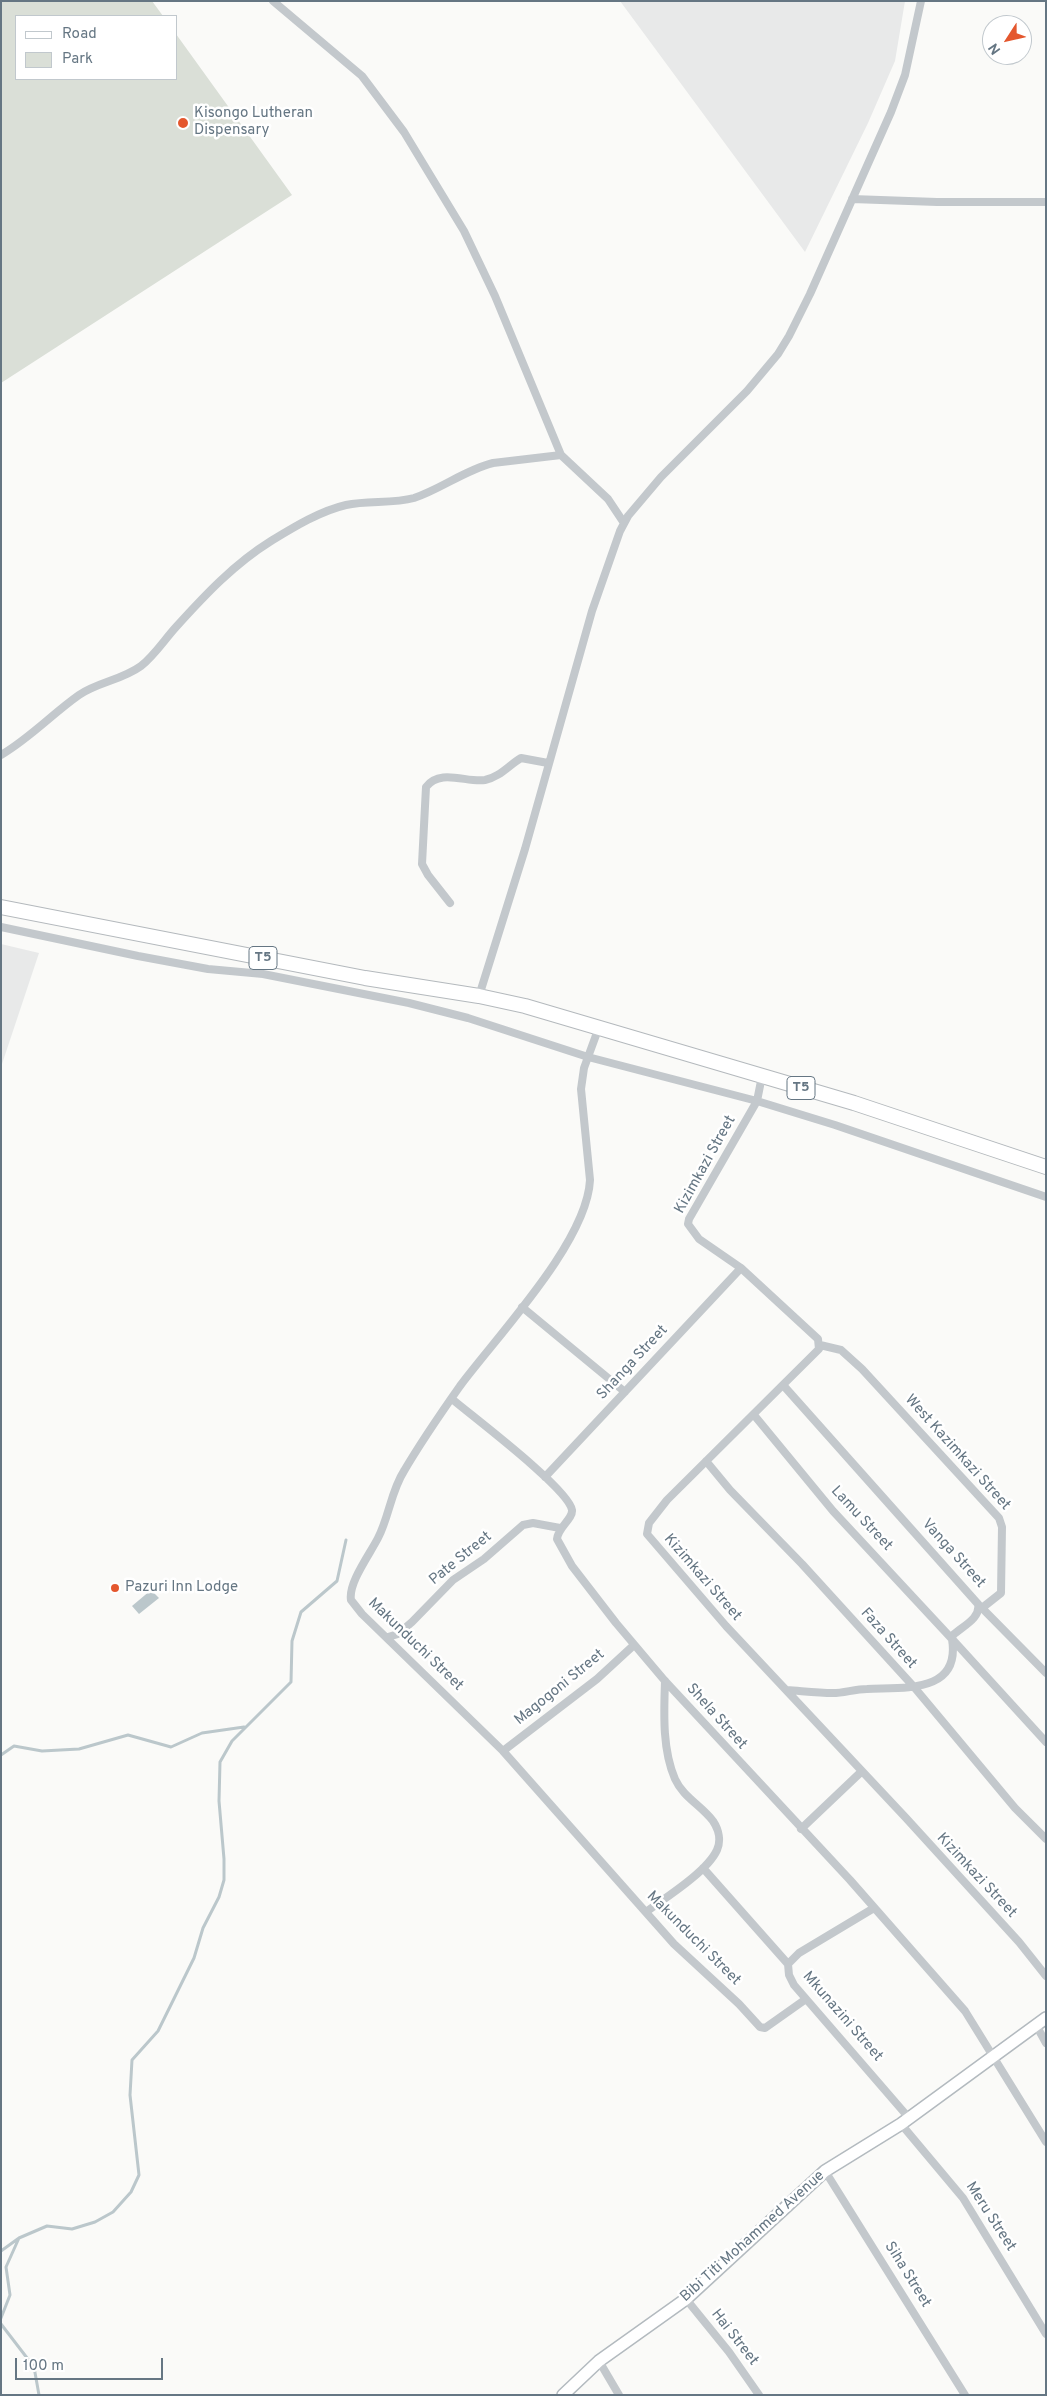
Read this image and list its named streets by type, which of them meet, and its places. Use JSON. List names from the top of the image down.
{
  "streets": {
    "highway": ["T5"],
    "street": [
      "Kizimkazi Street",
      "Shanga Street",
      "West Kazimkazi Street",
      "Lamu Street",
      "Vanga Street",
      "Pate Street",
      "Faza Street",
      "Makunduchi Street",
      "Magogoni Street",
      "Shela Street",
      "Mkunazini Street",
      "Meru Street",
      "Bibi Titi Mohammed Avenue",
      "Siha Street",
      "Hai Street"
    ]
  },
  "crossings": [
    ["T5", "Kizimkazi Street"],
    ["T5", "Makunduchi Street"],
    ["Kizimkazi Street", "Shanga Street"],
    ["Kizimkazi Street", "West Kazimkazi Street"],
    ["Kizimkazi Street", "Lamu Street"],
    ["Kizimkazi Street", "Vanga Street"],
    ["Kizimkazi Street", "Faza Street"],
    ["West Kazimkazi Street", "Vanga Street"],
    ["Lamu Street", "Vanga Street"],
    ["Pate Street", "Makunduchi Street"],
    ["Pate Street", "Shela Street"],
    ["Makunduchi Street", "Magogoni Street"],
    ["Makunduchi Street", "Mkunazini Street"],
    ["Magogoni Street", "Shela Street"],
    ["Shela Street", "Mkunazini Street"],
    ["Shela Street", "Bibi Titi Mohammed Avenue"],
    ["Mkunazini Street", "Meru Street"],
    ["Mkunazini Street", "Bibi Titi Mohammed Avenue"],
    ["Meru Street", "Bibi Titi Mohammed Avenue"],
    ["Bibi Titi Mohammed Avenue", "Siha Street"],
    ["Bibi Titi Mohammed Avenue", "Hai Street"]
  ],
  "places": ["Kisongo Lutheran Dispensary", "Pazuri Inn Lodge"],
  "legend": ["Road", "Park"],
  "scale_bar": "100 m",
  "north": "bottom left"
}
